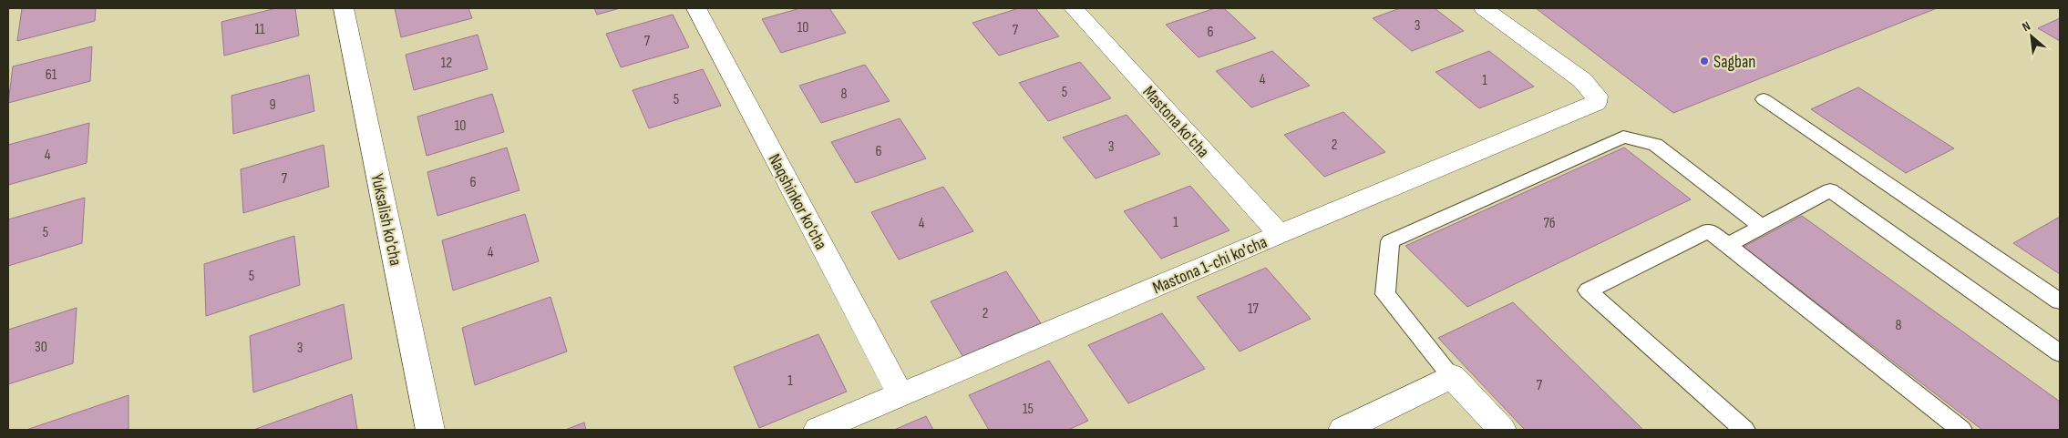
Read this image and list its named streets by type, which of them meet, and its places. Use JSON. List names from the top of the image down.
{
  "streets": {
    "street": [
      "Mastona ko'cha",
      "Naqshinkor ko'cha",
      "Yuksalish ko'cha",
      "Mastona 1-chi ko'cha"
    ]
  },
  "crossings": [
    ["Mastona ko'cha", "Mastona 1-chi ko'cha"],
    ["Naqshinkor ko'cha", "Mastona 1-chi ko'cha"]
  ],
  "places": ["Sagban"],
  "house_numbers": [
    "3",
    "10",
    "11",
    "7",
    "6",
    "7",
    "12",
    "61",
    "4",
    "1",
    "5",
    "8",
    "5",
    "9",
    "10",
    "2",
    "3",
    "6",
    "4",
    "7",
    "6",
    "1",
    "4",
    "7б",
    "5",
    "4",
    "5",
    "17",
    "2",
    "8",
    "30",
    "3",
    "1",
    "7",
    "15"
  ],
  "north": "top left"
}
